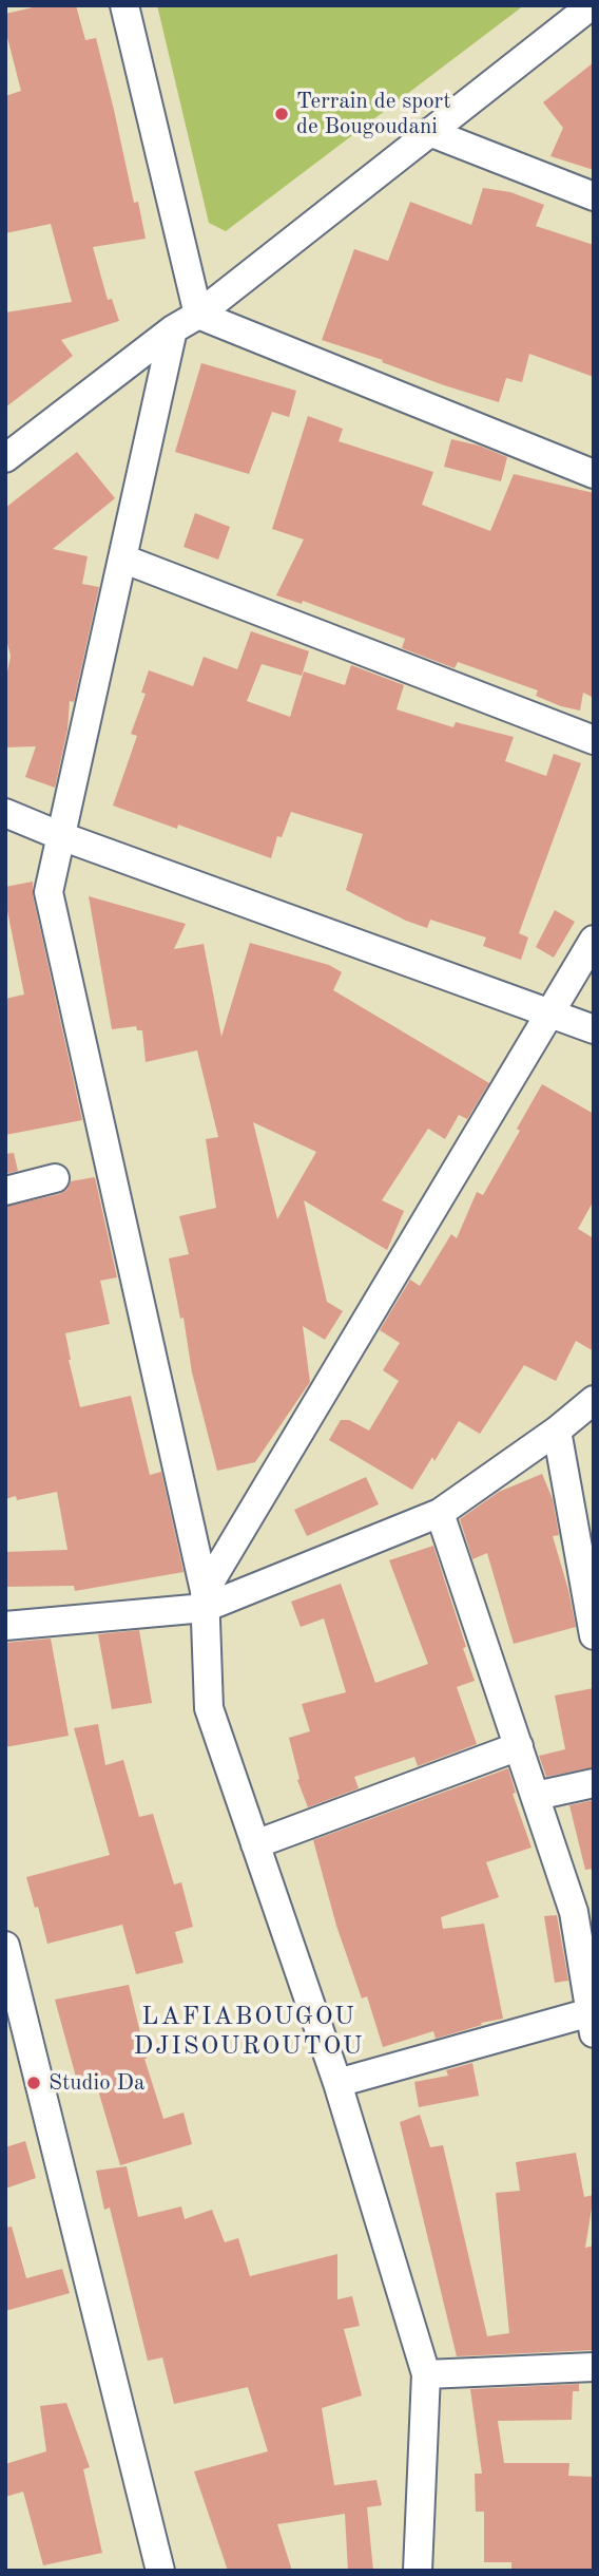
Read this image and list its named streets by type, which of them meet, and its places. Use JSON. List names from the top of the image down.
{
  "districts": ["LAFIABOUGOU DJISOUROUTOU"],
  "places": ["Terrain de sport de Bougoudani", "Studio Da"]
}
